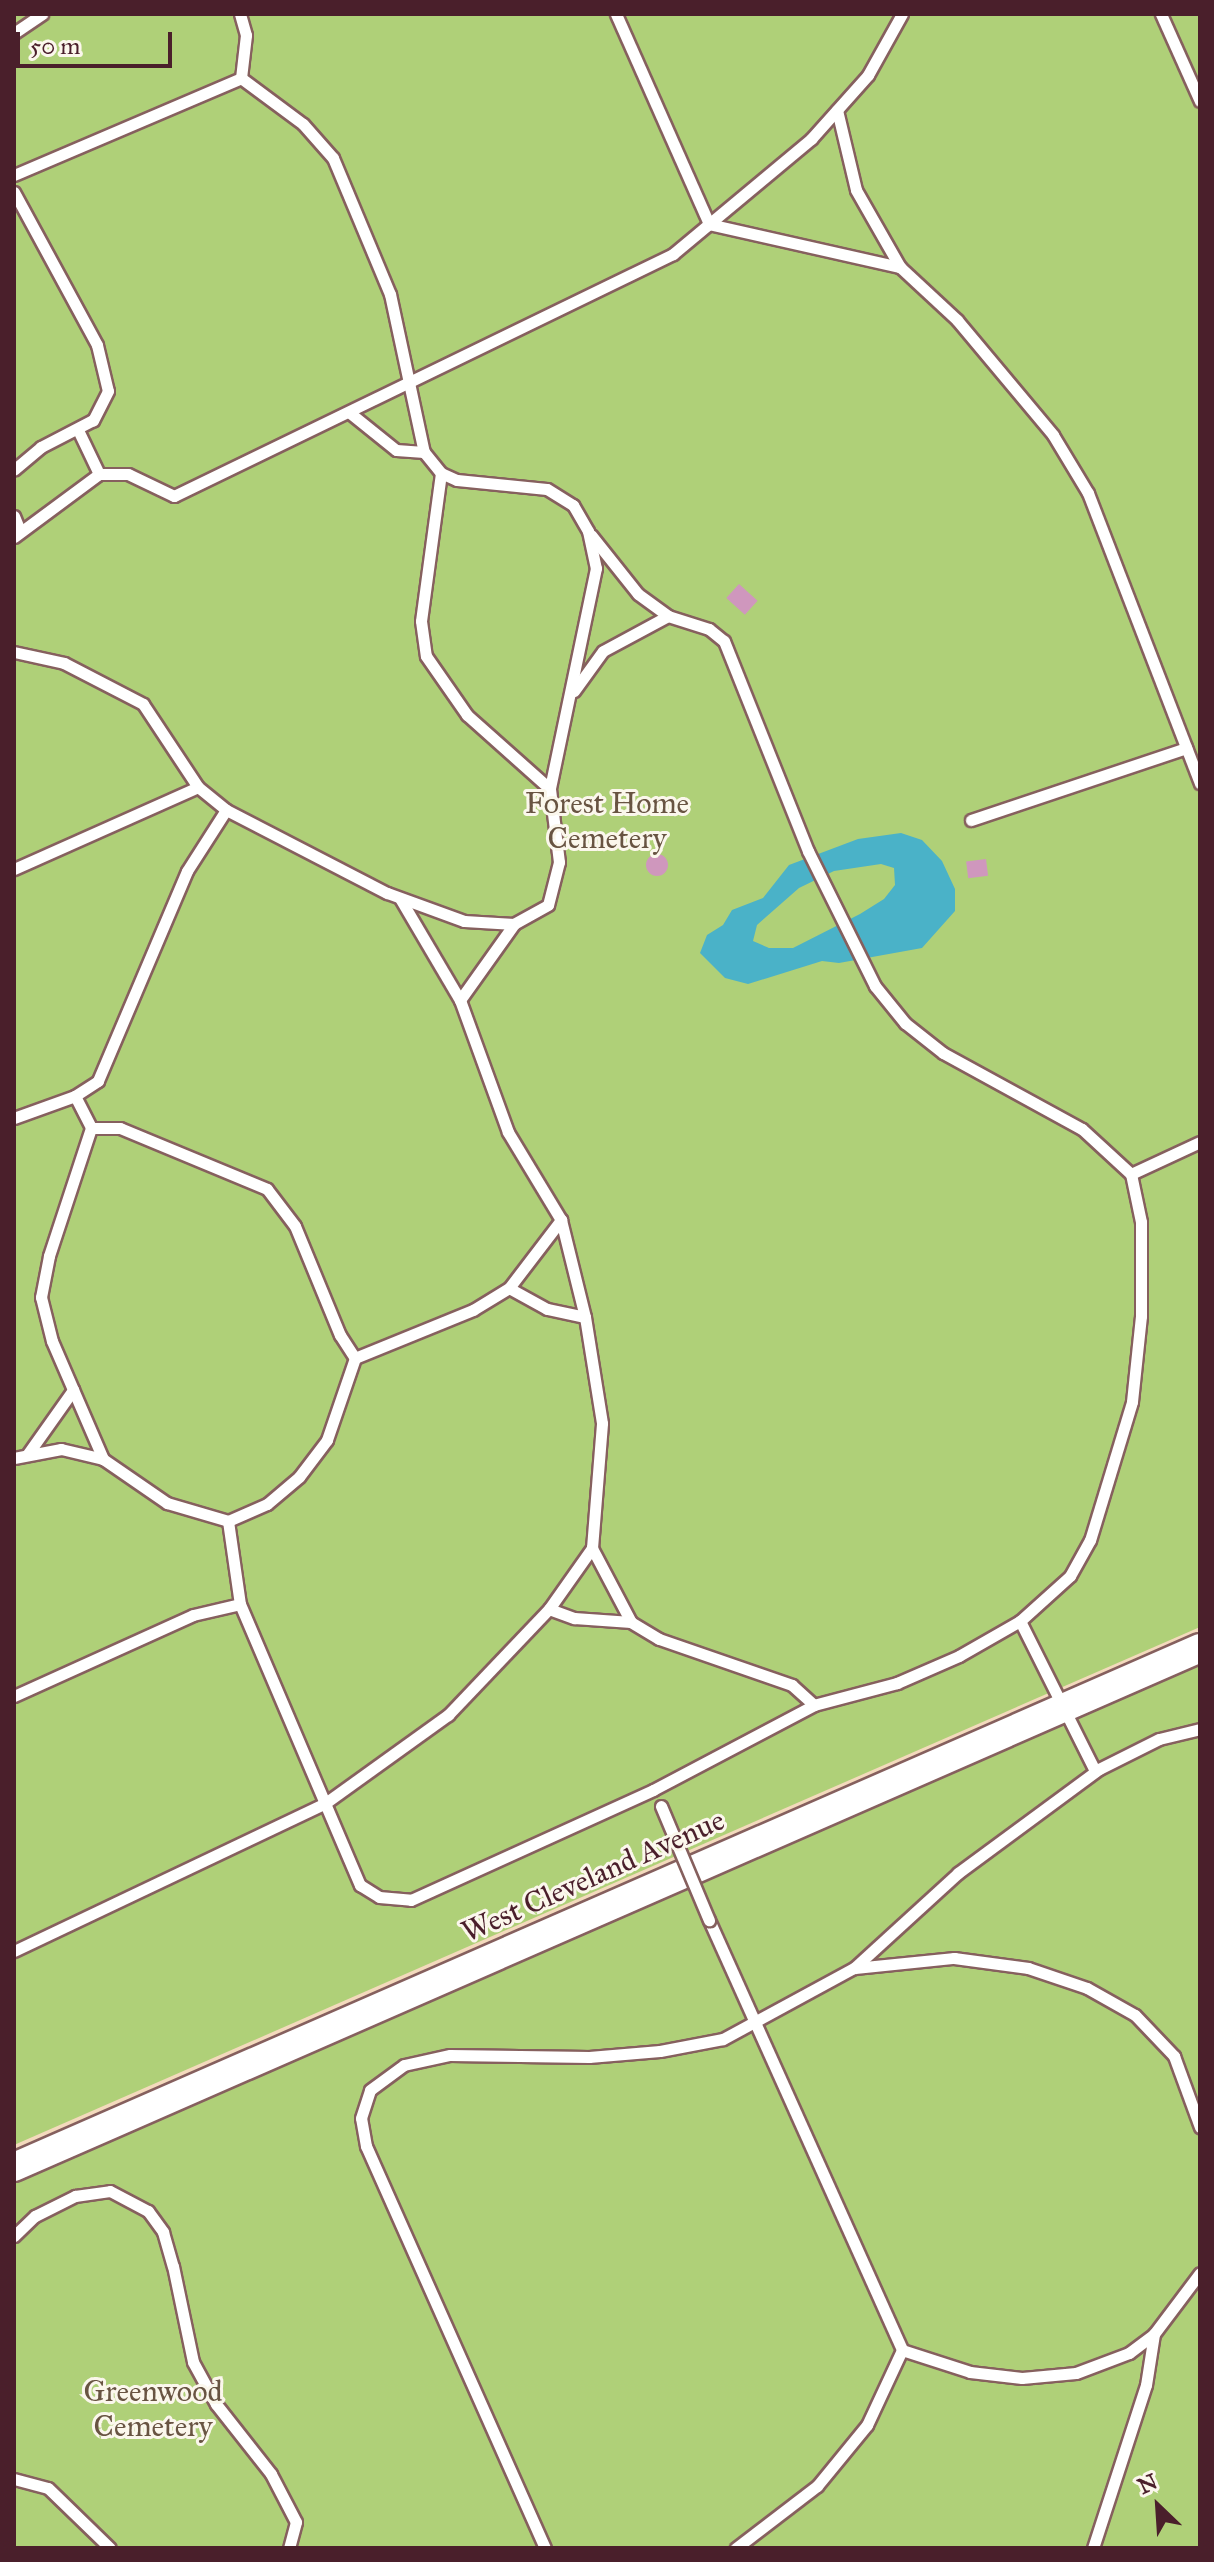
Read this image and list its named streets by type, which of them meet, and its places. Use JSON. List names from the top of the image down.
{
  "streets": {
    "street": ["West Cleveland Avenue"]
  },
  "parks": ["Forest Home Cemetery", "Greenwood Cemetery"],
  "scale_bar": "50 m",
  "north": "top left"
}
